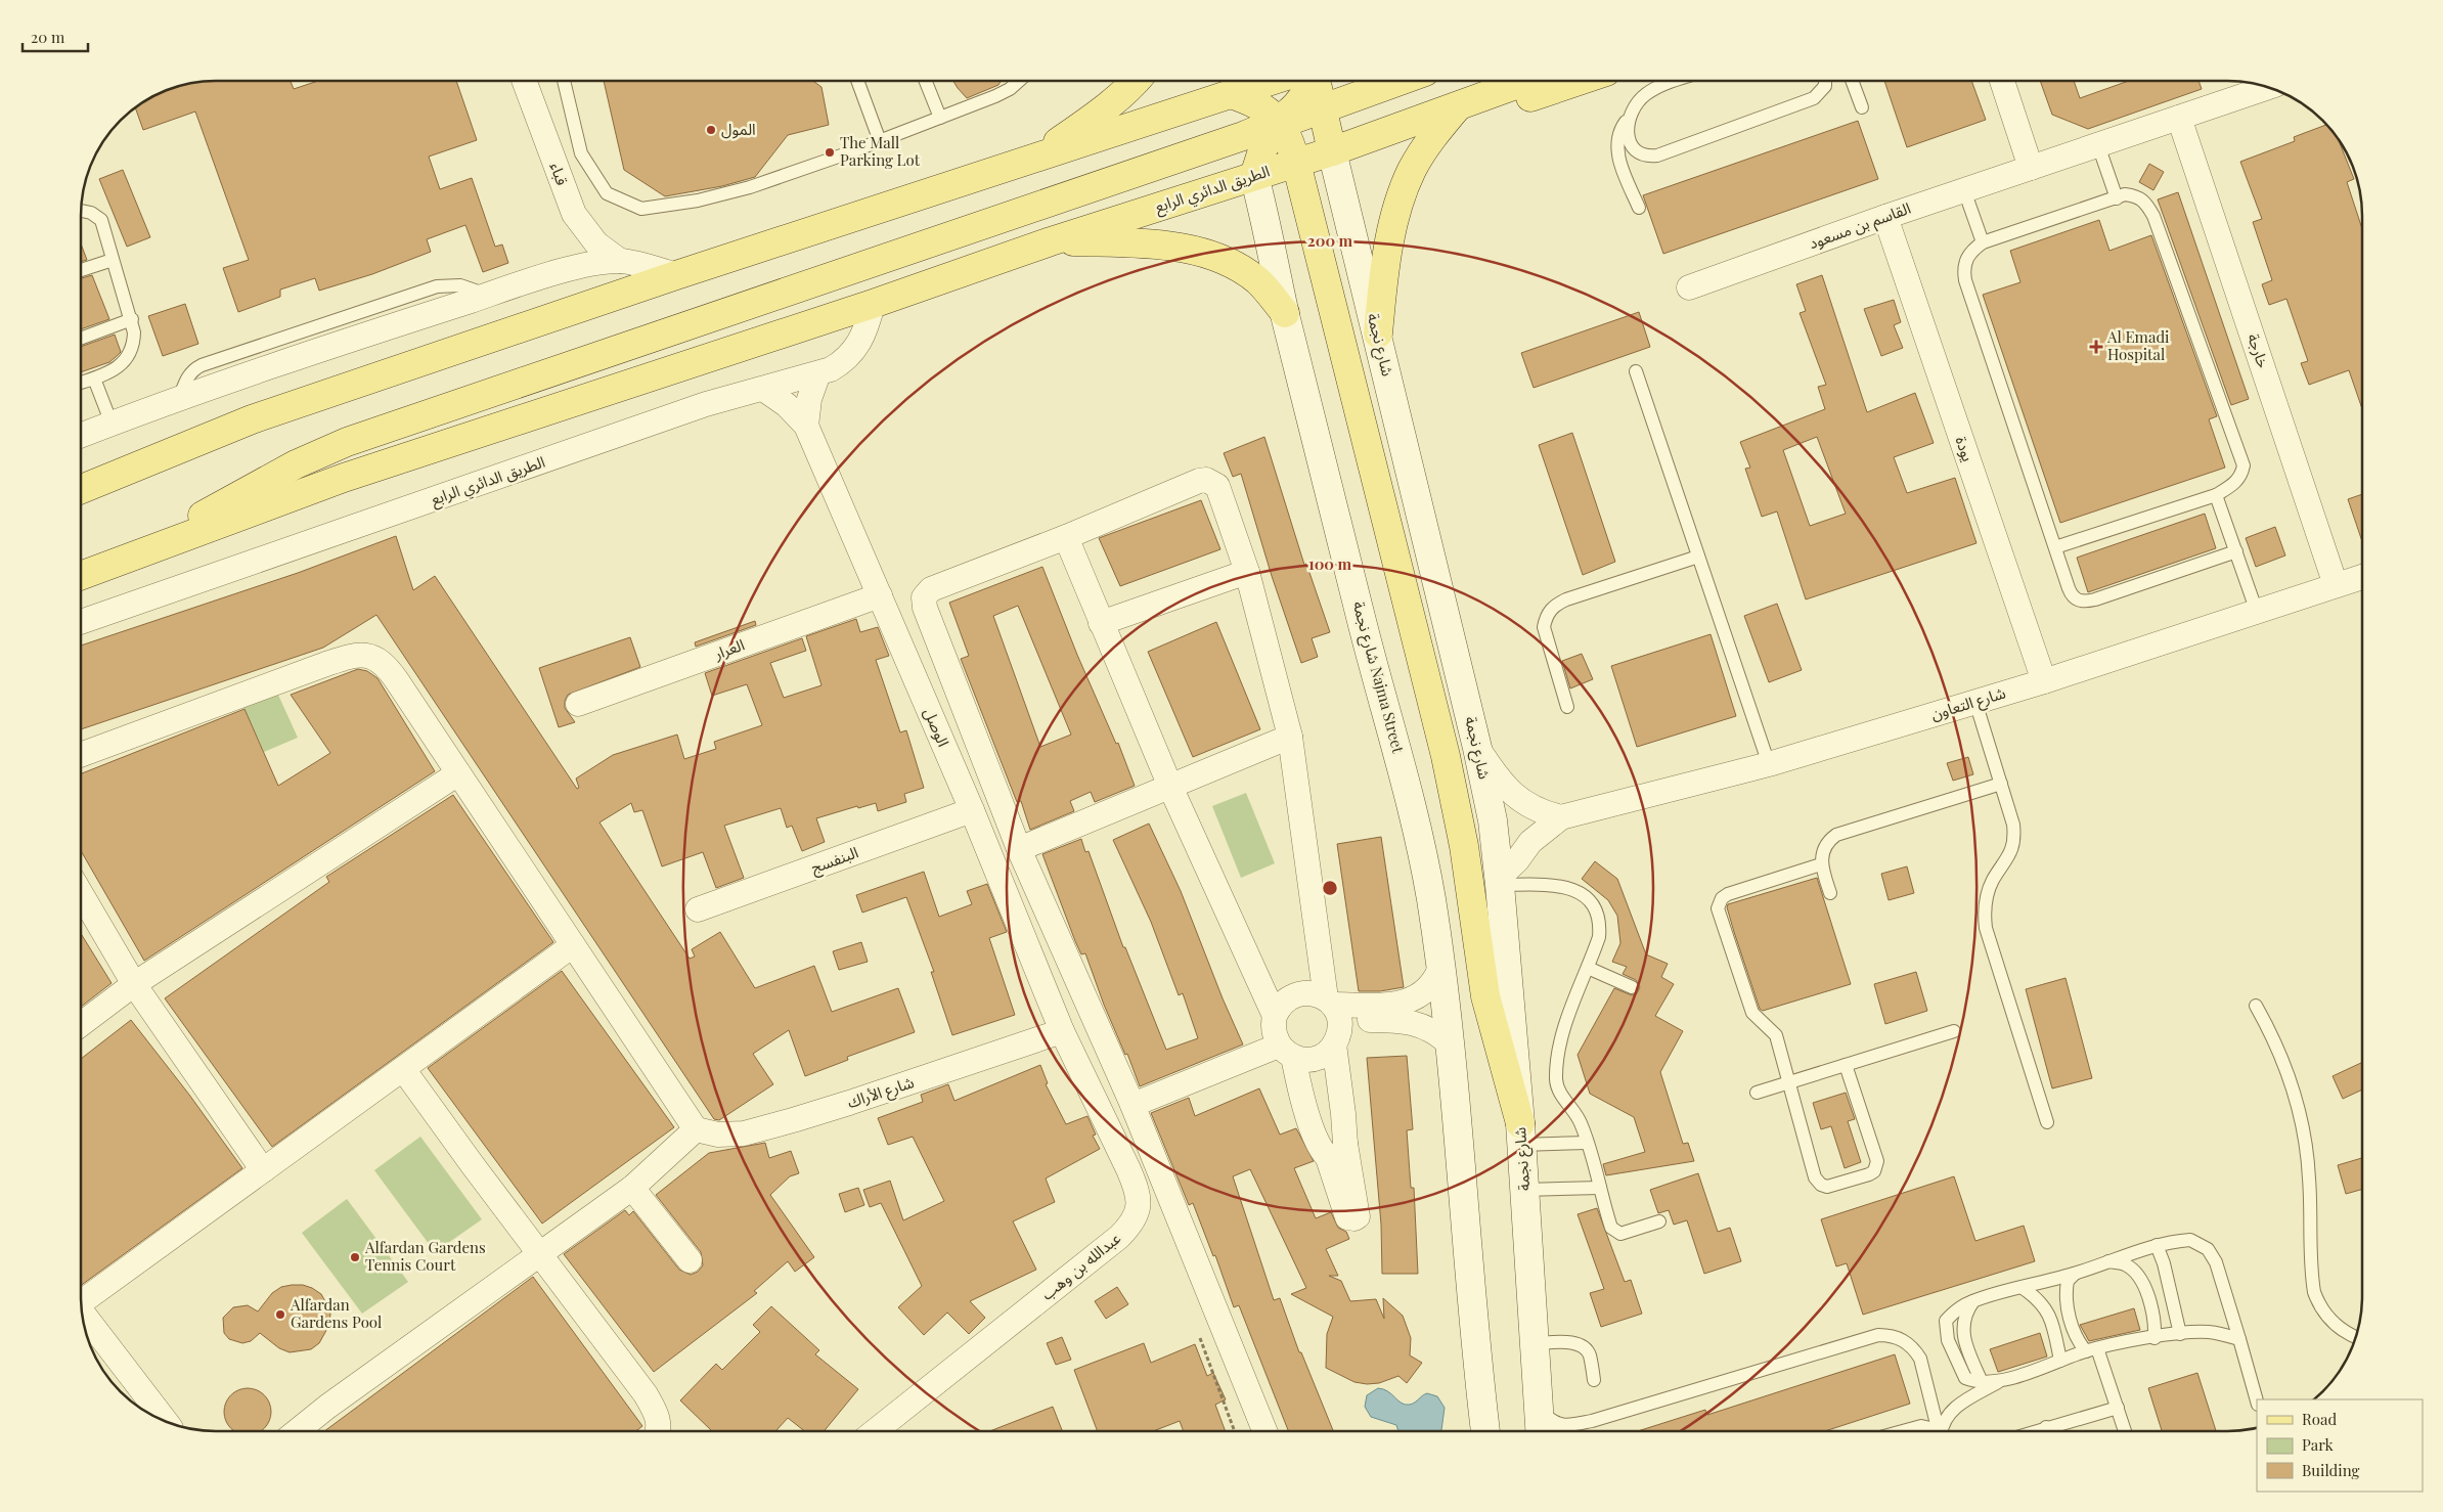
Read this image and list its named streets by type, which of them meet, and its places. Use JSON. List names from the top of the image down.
{
  "streets": {
    "main road": ["الطريق الدائري الرابع", "شارع نجمة", "شارع نجمة Najma Street"],
    "street": [
      "قباء",
      "القاسم بن مسعود",
      "خارجة",
      "يودة",
      "العرار",
      "شارع التعاون",
      "الوصل",
      "البنفسج",
      "شارع الأراك",
      "عبدالله بن وهب"
    ]
  },
  "crossings": [
    ["الطريق الدائري الرابع", "شارع نجمة"],
    ["الطريق الدائري الرابع", "الوصل"],
    ["القاسم بن مسعود", "خارجة"],
    ["القاسم بن مسعود", "يودة"],
    ["شارع نجمة", "شارع التعاون"],
    ["خارجة", "شارع التعاون"],
    ["يودة", "شارع التعاون"],
    ["العرار", "الوصل"],
    ["الوصل", "البنفسج"],
    ["الوصل", "شارع الأراك"],
    ["الوصل", "عبدالله بن وهب"],
    ["شارع الأراك", "عبدالله بن وهب"]
  ],
  "places": {
    "other": [
      "المول",
      "The Mall Parking Lot",
      "Alfardan Gardens Tennis Court",
      "Alfardan Gardens Pool"
    ],
    "health": ["Al Emadi Hospital"]
  },
  "legend": ["Road", "Park", "Building"],
  "scale_bar": "20 m",
  "rings": ["200 m", "100 m"]
}
